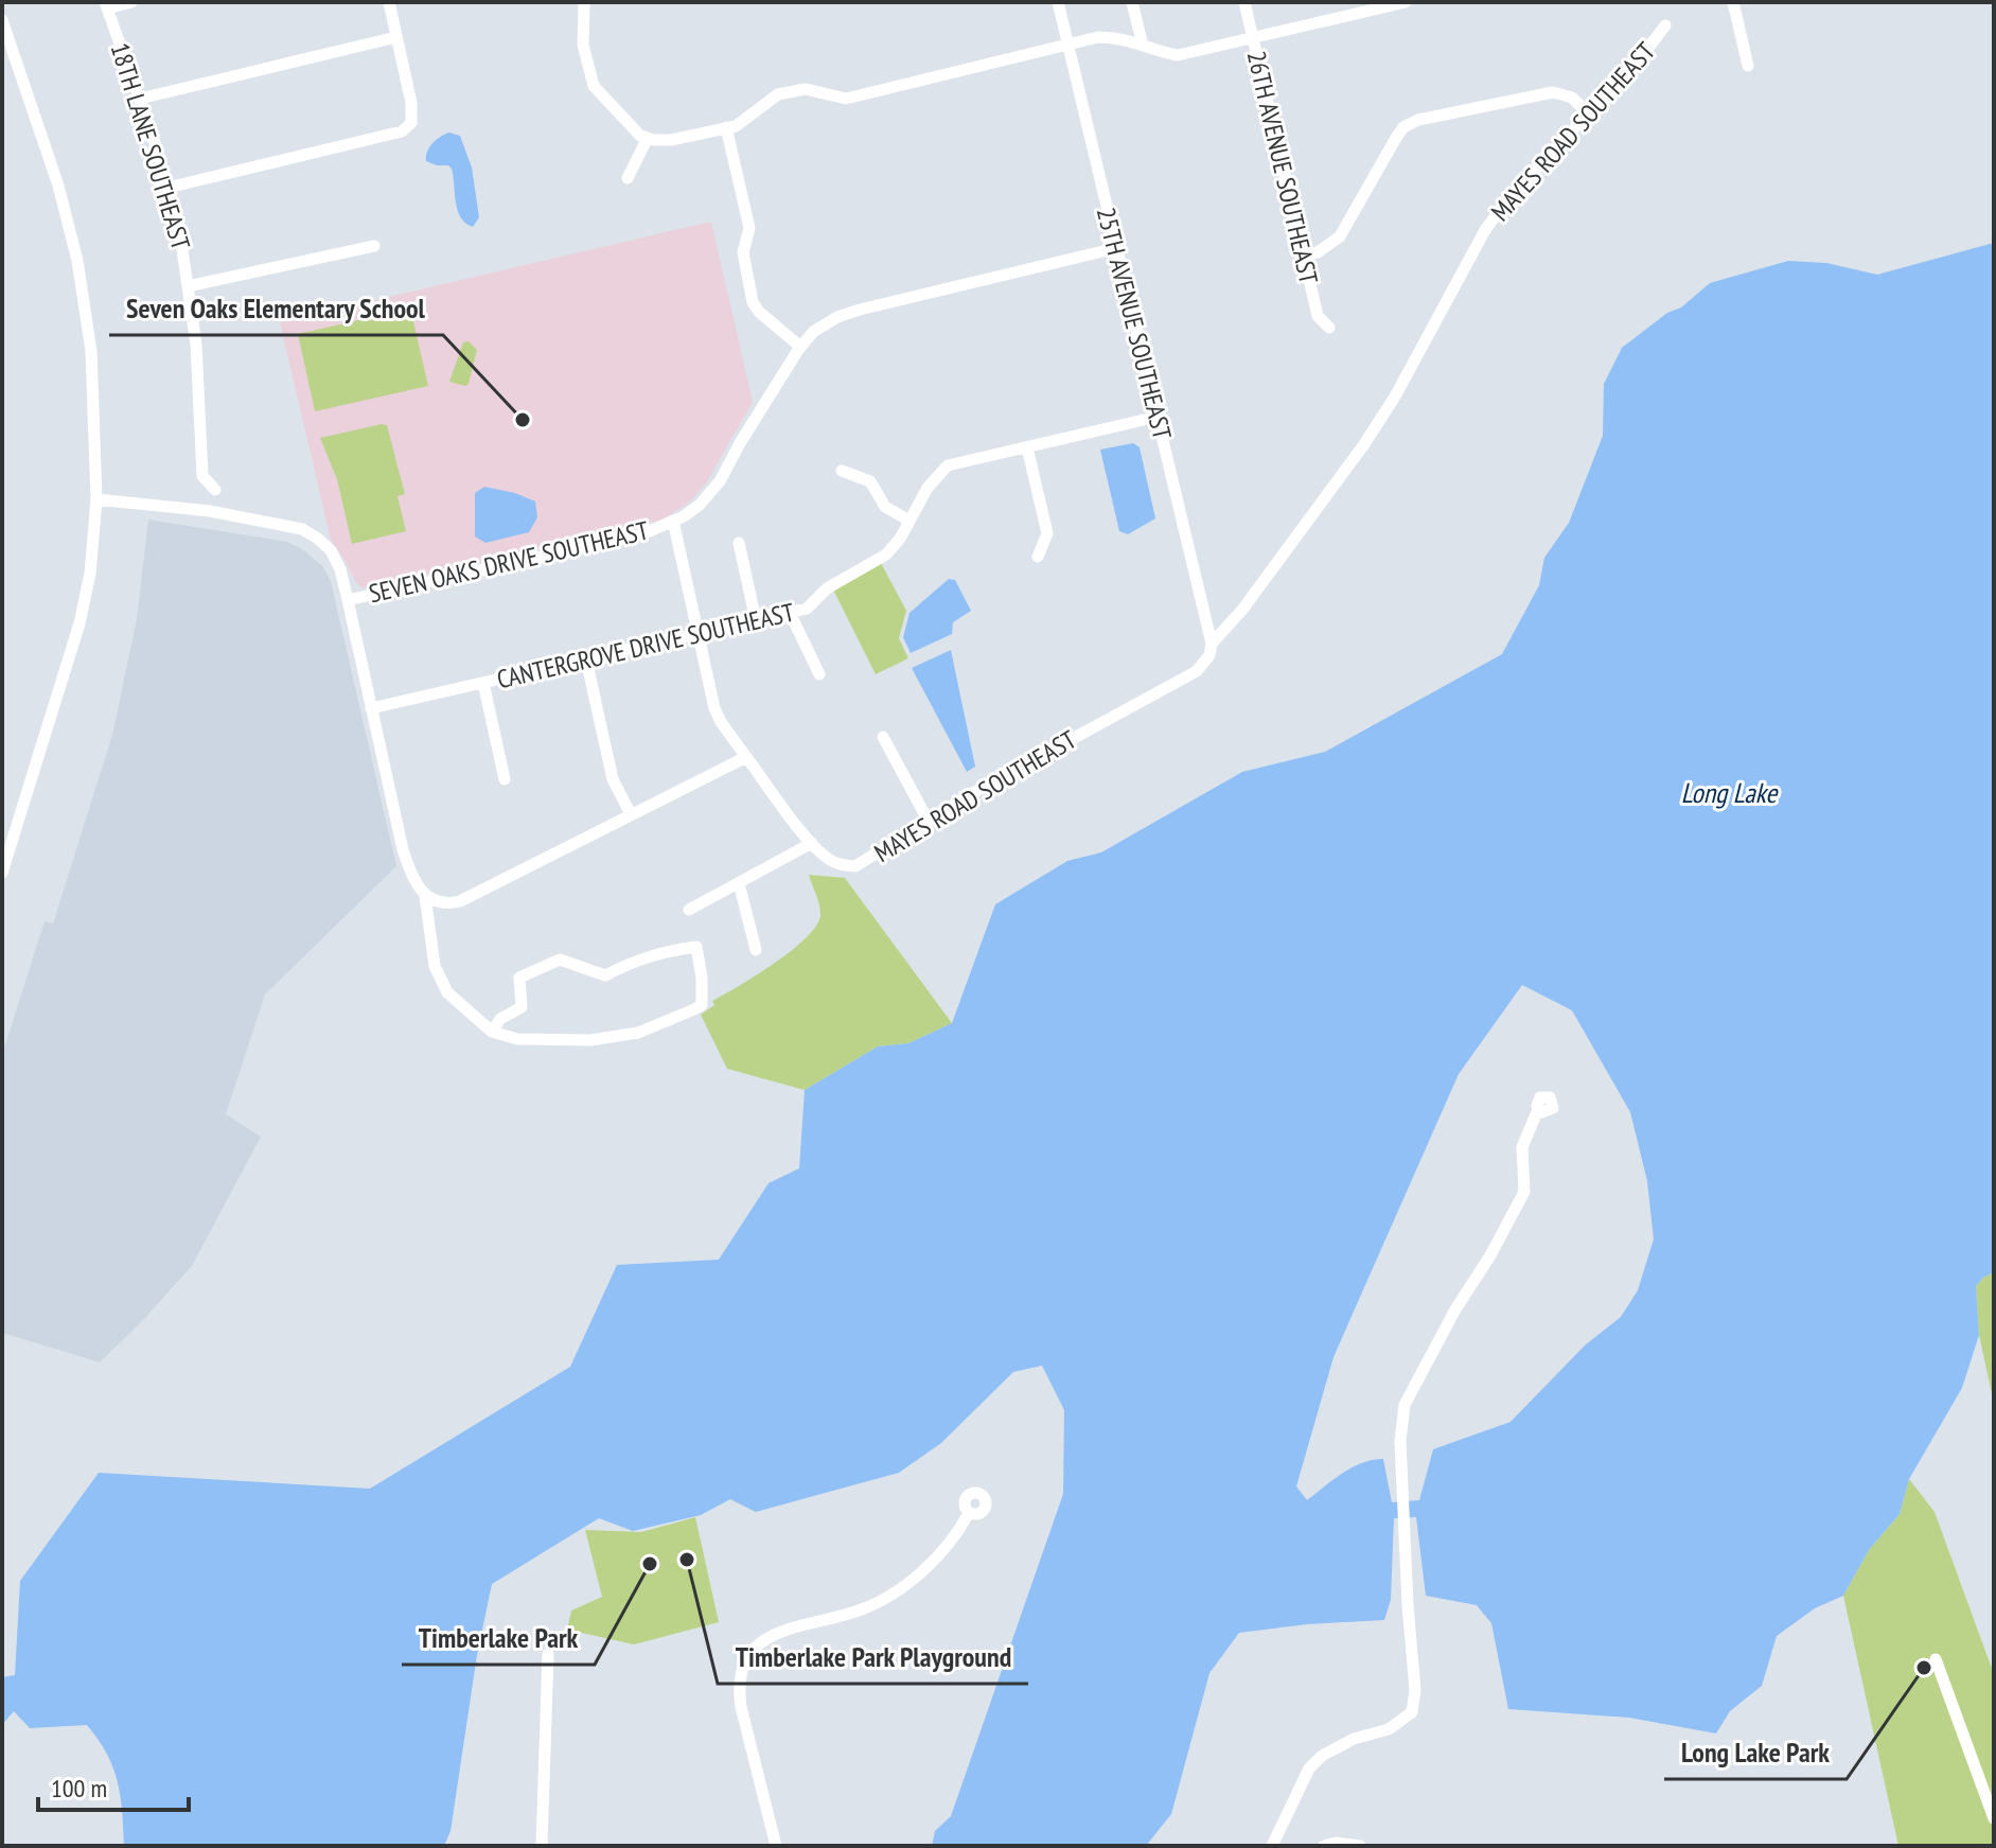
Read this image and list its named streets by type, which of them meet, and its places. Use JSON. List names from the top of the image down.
{
  "streets": {
    "street": [
      "MAYES ROAD SOUTHEAST",
      "18TH LANE SOUTHEAST",
      "26TH AVENUE SOUTHEAST",
      "25TH AVENUE SOUTHEAST",
      "SEVEN OAKS DRIVE SOUTHEAST",
      "CANTERGROVE DRIVE SOUTHEAST"
    ]
  },
  "crossings": [
    ["MAYES ROAD SOUTHEAST", "25TH AVENUE SOUTHEAST"],
    ["MAYES ROAD SOUTHEAST", "SEVEN OAKS DRIVE SOUTHEAST"],
    ["MAYES ROAD SOUTHEAST", "CANTERGROVE DRIVE SOUTHEAST"],
    ["25TH AVENUE SOUTHEAST", "SEVEN OAKS DRIVE SOUTHEAST"],
    ["25TH AVENUE SOUTHEAST", "CANTERGROVE DRIVE SOUTHEAST"]
  ],
  "water": ["Long Lake"],
  "places": [
    "Seven Oaks Elementary School",
    "Timberlake Park Playground",
    "Timberlake Park",
    "Long Lake Park"
  ],
  "scale_bar": "100 m"
}
